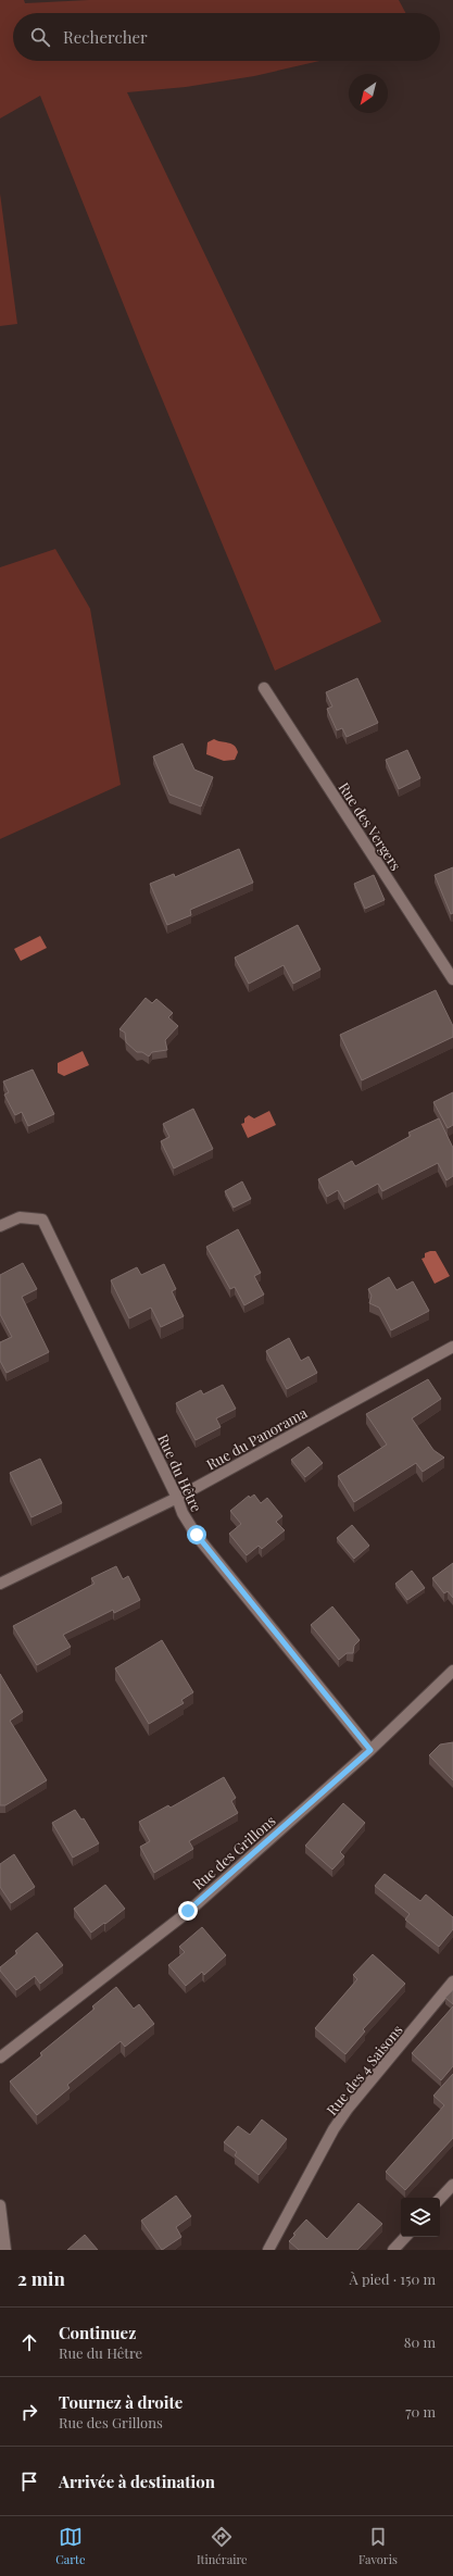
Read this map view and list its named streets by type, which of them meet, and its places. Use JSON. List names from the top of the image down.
{
  "streets": {
    "street": [
      "Rue des Vergers",
      "Rue du Panorama",
      "Rue du Hêtre",
      "Rue des Grillons",
      "Rue des 4 Saisons"
    ]
  },
  "crossings": [
    ["Rue du Panorama", "Rue du Hêtre"],
    ["Rue du Hêtre", "Rue des Grillons"]
  ],
  "north": "bottom left",
  "page": {
    "search": "Rechercher",
    "heading": ["2 min", "À pied · 150 m"],
    "list": [
      ["Continuez", "Rue du Hêtre", "80 m"],
      ["Tournez à droite", "Rue des Grillons", "70 m"],
      "Arrivée à destination"
    ],
    "nav": ["Carte", "Itinéraire", "Favoris"]
  }
}
